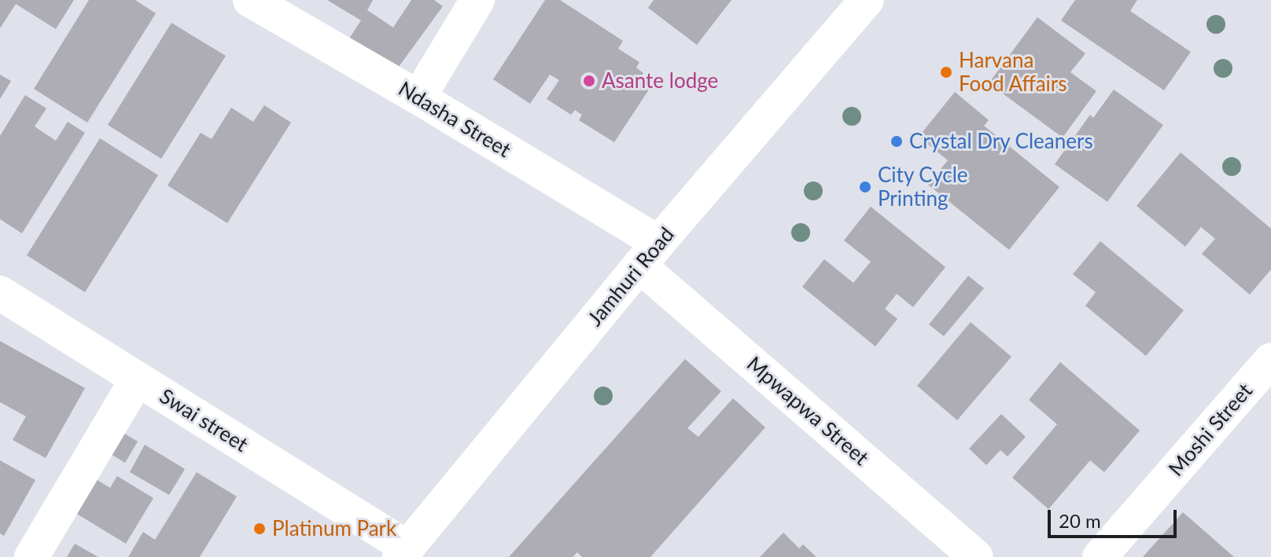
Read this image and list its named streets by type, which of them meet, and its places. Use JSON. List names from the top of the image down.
{
  "streets": {
    "street": [
      "Ndasha Street",
      "Jamhuri Road",
      "Mpwapwa Street",
      "Swai street",
      "Moshi Street"
    ]
  },
  "crossings": [
    ["Ndasha Street", "Jamhuri Road"],
    ["Ndasha Street", "Mpwapwa Street"],
    ["Jamhuri Road", "Mpwapwa Street"],
    ["Jamhuri Road", "Swai street"]
  ],
  "places": [
    "Harvana Food Affairs",
    "Asante lodge",
    "Crystal Dry Cleaners",
    "City Cycle Printing",
    "Platinum Park"
  ],
  "scale_bar": "20 m"
}
